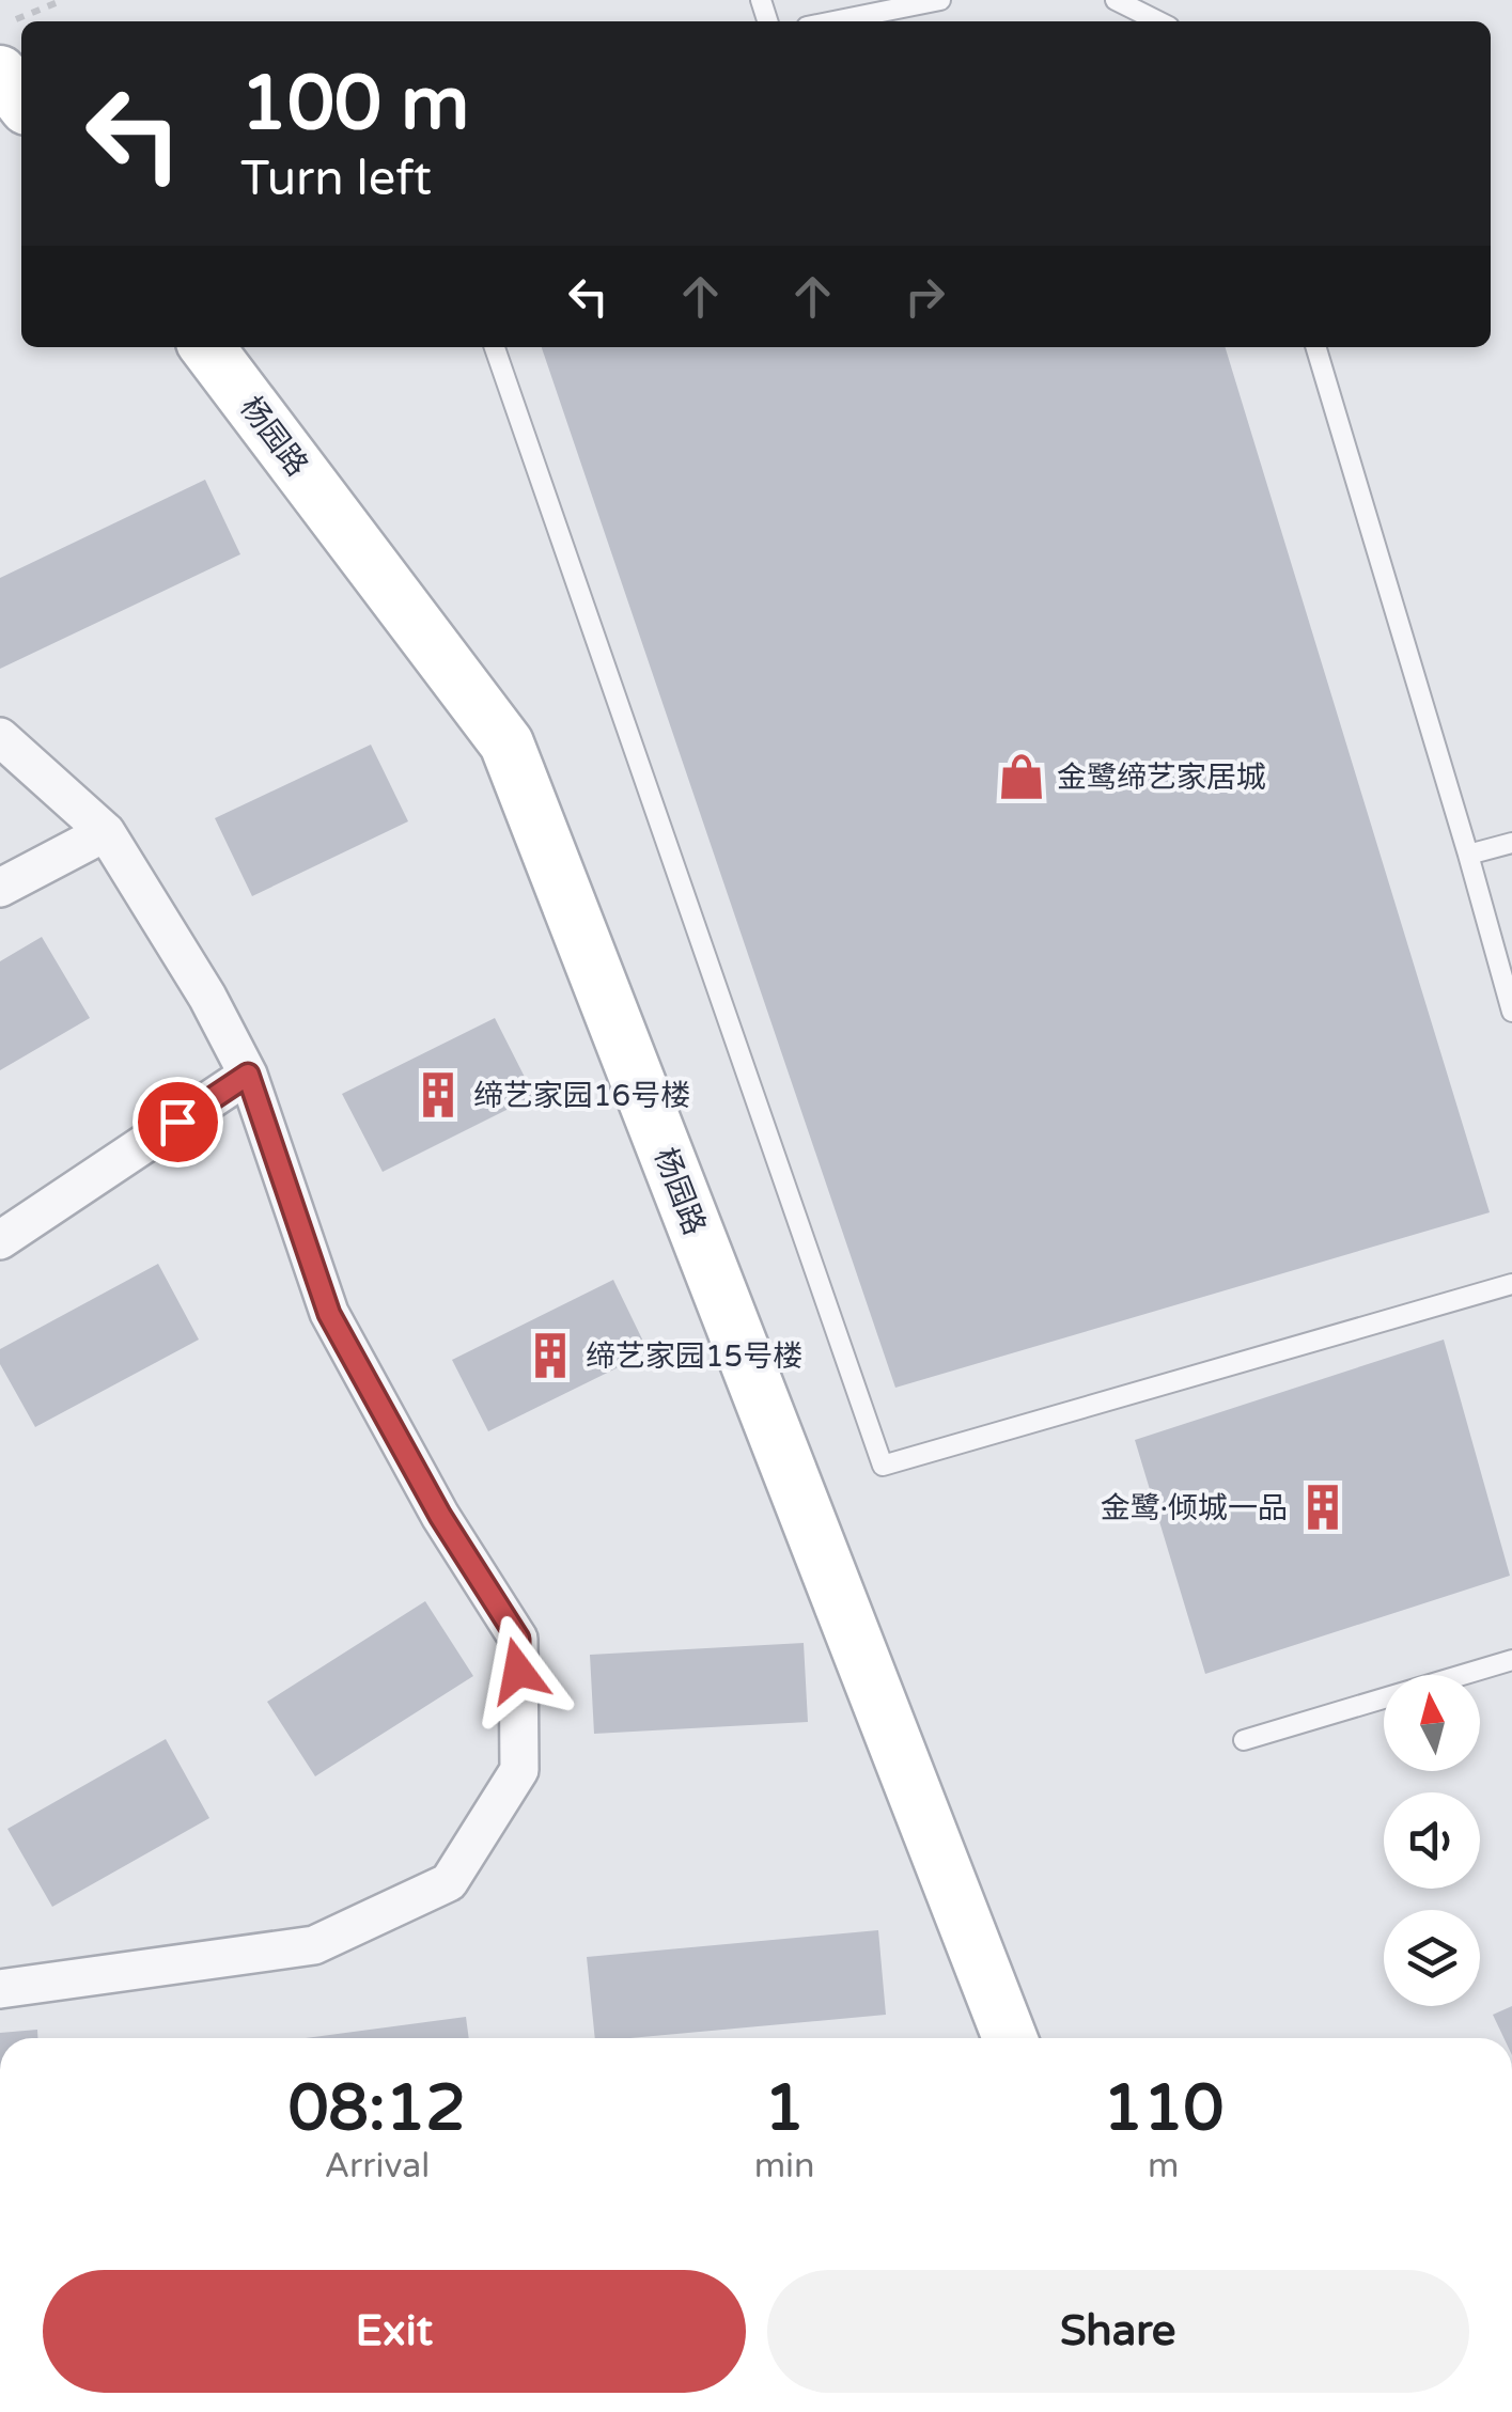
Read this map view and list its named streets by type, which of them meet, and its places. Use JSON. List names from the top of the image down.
{
  "streets": {
    "street": ["杨园路"]
  },
  "places": {
    "shop": ["金鹭缔艺家居城"],
    "building": ["缔艺家园16号楼", "缔艺家园15号楼", "金鹭·倾城一品"]
  },
  "north": "top",
  "page": {
    "turn": ["100 m", "Turn left"],
    "eta": [
      "08:12",
      "Arrival",
      "1",
      "min",
      "110",
      "m"
    ],
    "buttons": ["Exit", "Share"]
  }
}
